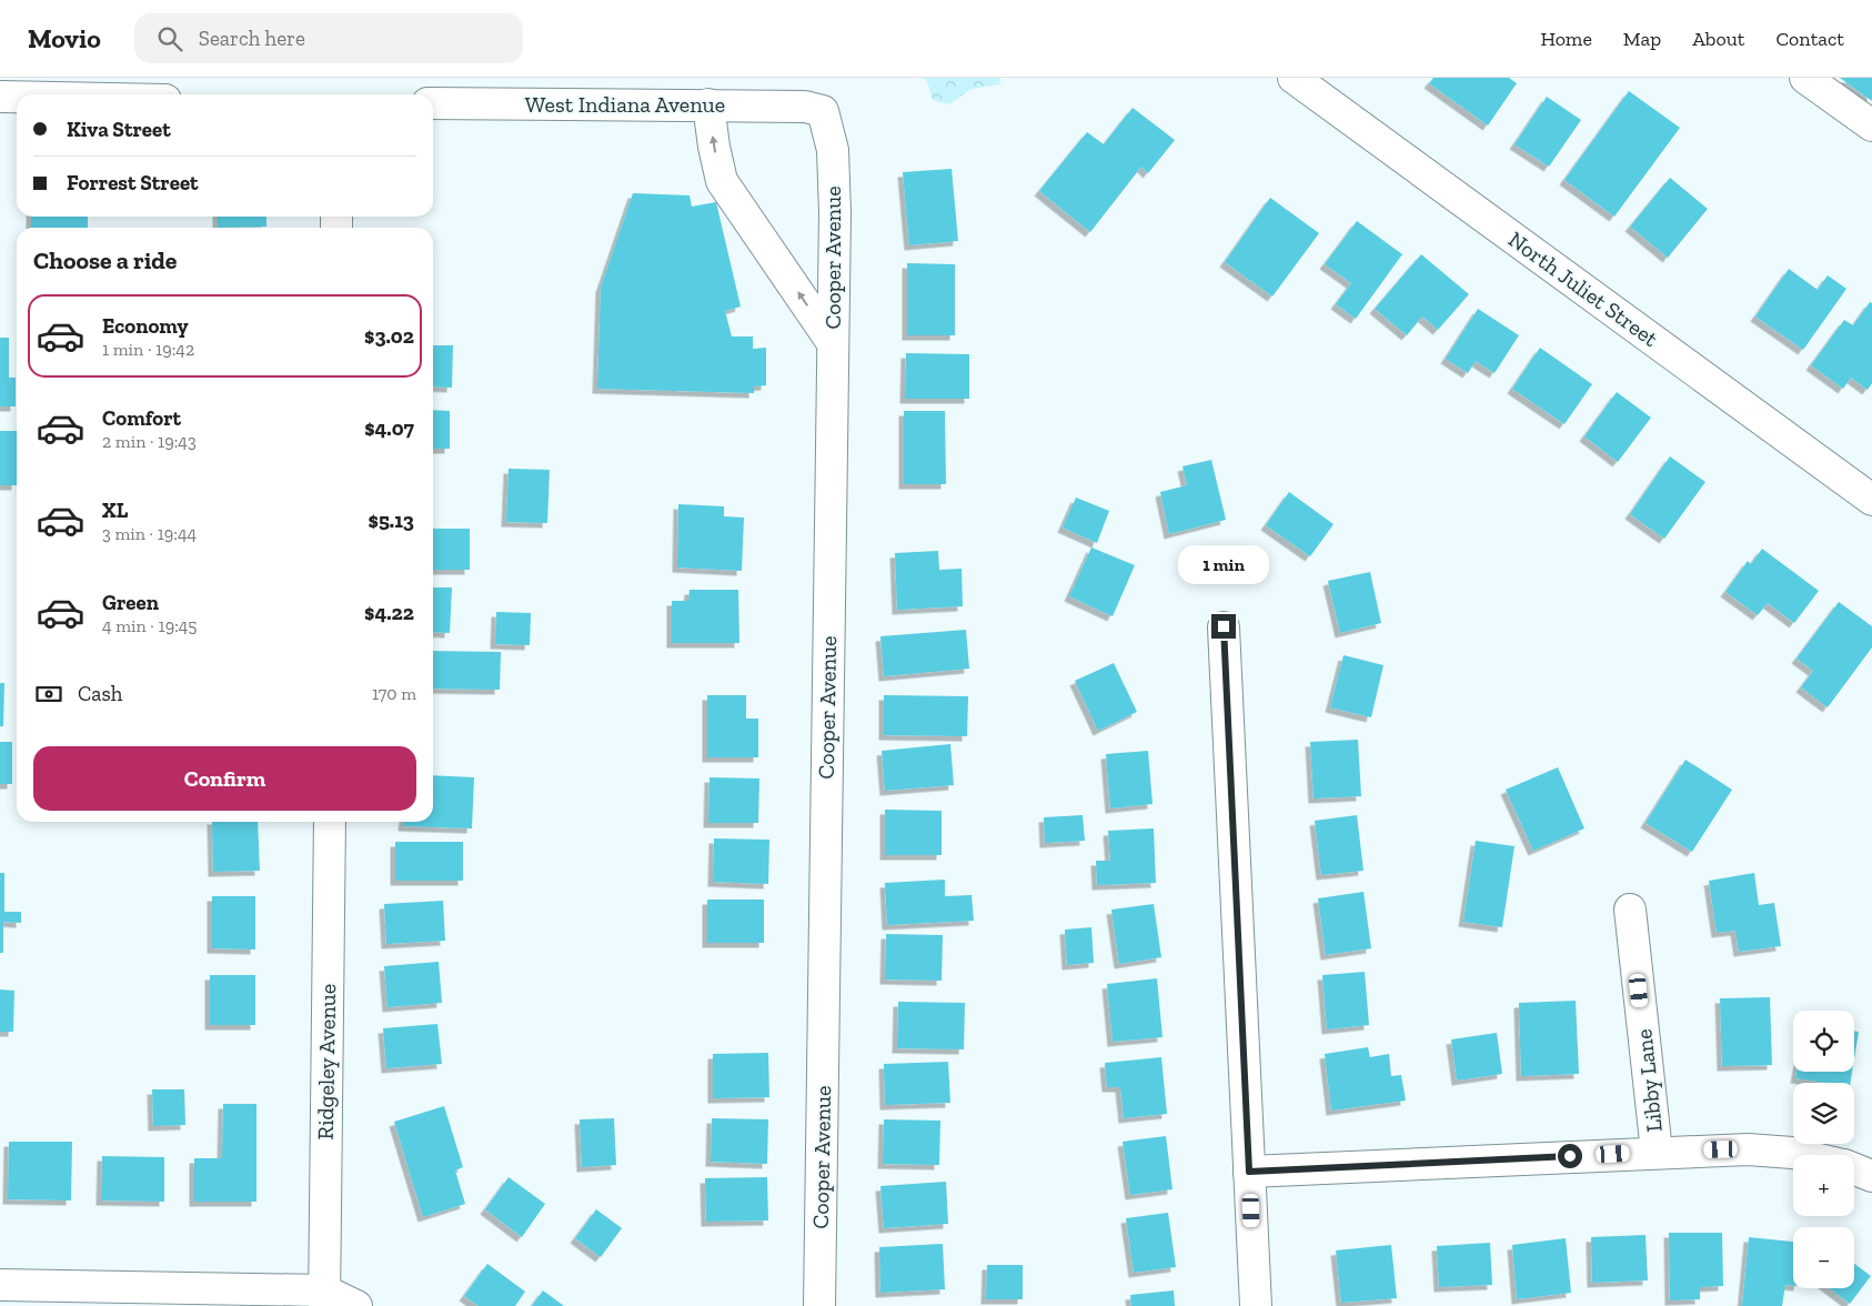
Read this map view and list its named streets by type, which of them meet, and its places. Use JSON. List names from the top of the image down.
{
  "streets": {
    "street": [
      "West Indiana Avenue",
      "Cooper Avenue",
      "North Juliet Street",
      "Ridgeley Avenue",
      "Libby Lane"
    ]
  },
  "crossings": [
    ["West Indiana Avenue", "Cooper Avenue"]
  ],
  "page": {
    "header": "Movio",
    "search": "Search here",
    "nav": [
      "Home",
      "Map",
      "About",
      "Contact"
    ],
    "banner": ["Kiva Street", "Forrest Street"],
    "heading": "Choose a ride",
    "list": [
      {
        "name": "Economy",
        "note": "1 min · 19:42",
        "value": "$3.02"
      },
      {
        "name": "Comfort",
        "note": "2 min · 19:43",
        "value": "$4.07"
      },
      {
        "name": "XL",
        "note": "3 min · 19:44",
        "value": "$5.13"
      },
      {
        "name": "Green",
        "note": "4 min · 19:45",
        "value": "$4.22"
      }
    ],
    "bubble": "1 min",
    "pay": ["Cash", "170 m"],
    "buttons": "Confirm",
    "map_buttons": ["+", "−"]
  }
}
